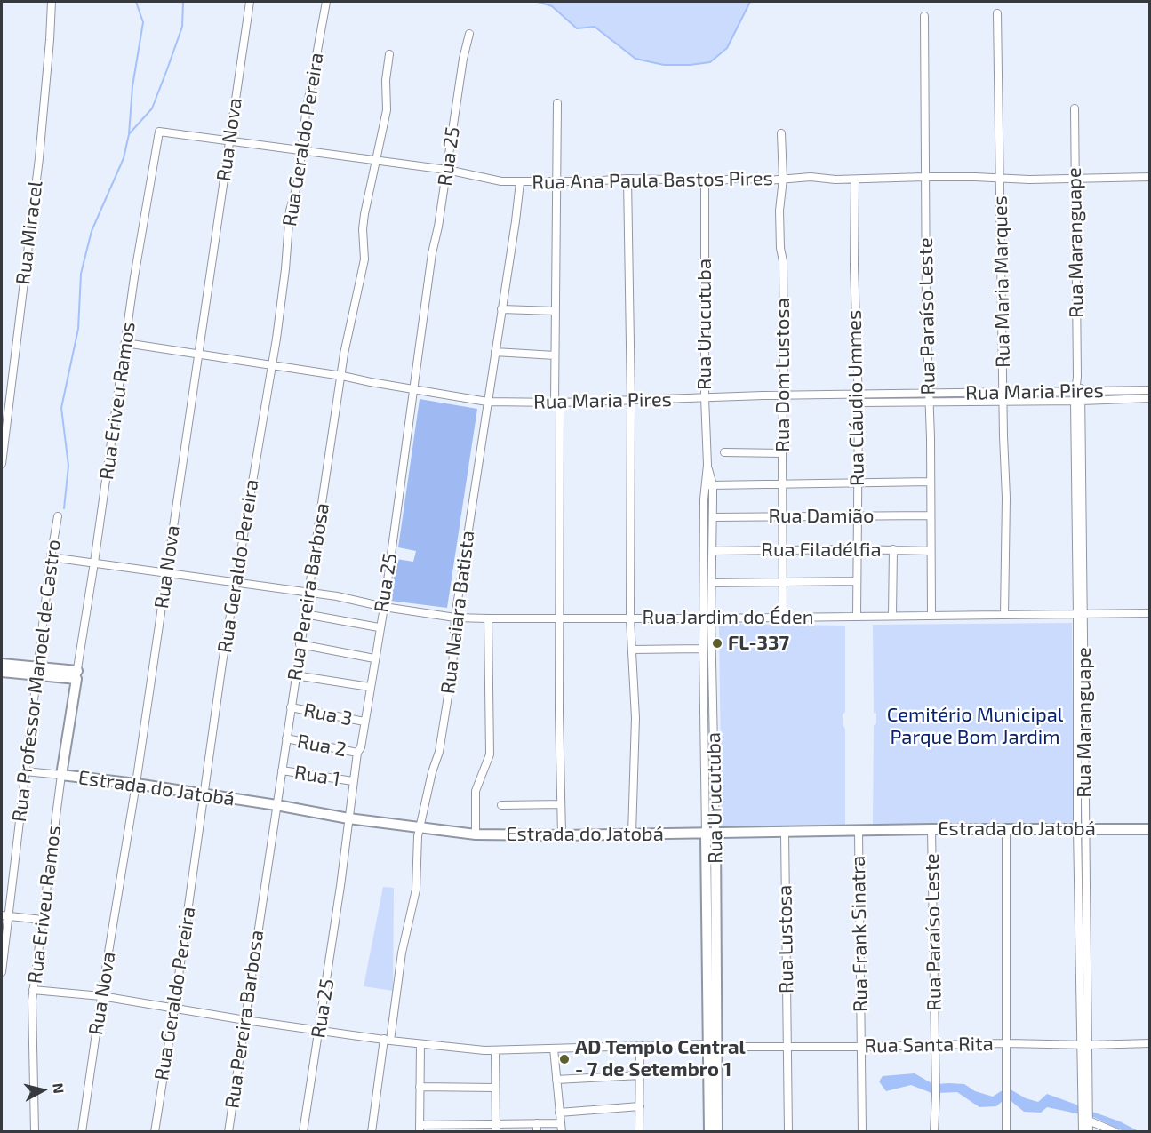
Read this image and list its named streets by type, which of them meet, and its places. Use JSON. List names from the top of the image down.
{
  "streets": {
    "street": [
      "Rua Nova",
      "Rua Geraldo Pereira",
      "Rua 25",
      "Rua Ana Paula Bastos Pires",
      "Rua Miracel",
      "Rua Maranguape",
      "Rua Maria Marques",
      "Rua Paraíso Leste",
      "Rua Urucutuba",
      "Rua Dom Lustosa",
      "Rua Maria Pires",
      "Rua Cláudio Ummes",
      "Rua Eriveu Ramos",
      "Rua Damião",
      "Rua Filadélfia",
      "Rua Pereira Barbosa",
      "Rua Naiara Batista",
      "Rua Jardim do Éden",
      "Rua Professor Manoel de Castro",
      "Rua 3",
      "Rua 2",
      "Rua 1",
      "Estrada do Jatobá",
      "Rua Frank Sinatra",
      "Rua Lustosa",
      "Rua Santa Rita"
    ]
  },
  "crossings": [
    ["Rua Nova", "Rua Ana Paula Bastos Pires"],
    ["Rua Nova", "Rua Maria Pires"],
    ["Rua Nova", "Rua Jardim do Éden"],
    ["Rua Nova", "Estrada do Jatobá"],
    ["Rua Nova", "Rua Santa Rita"],
    ["Rua Geraldo Pereira", "Rua Ana Paula Bastos Pires"],
    ["Rua Geraldo Pereira", "Rua Maria Pires"],
    ["Rua Geraldo Pereira", "Rua Jardim do Éden"],
    ["Rua Geraldo Pereira", "Estrada do Jatobá"],
    ["Rua Geraldo Pereira", "Rua Santa Rita"],
    ["Rua 25", "Rua Ana Paula Bastos Pires"],
    ["Rua 25", "Rua Maria Pires"],
    ["Rua 25", "Rua Jardim do Éden"],
    ["Rua 25", "Rua 3"],
    ["Rua 25", "Rua 2"],
    ["Rua 25", "Rua 1"],
    ["Rua 25", "Estrada do Jatobá"],
    ["Rua 25", "Rua Santa Rita"],
    ["Rua Ana Paula Bastos Pires", "Rua Maranguape"],
    ["Rua Ana Paula Bastos Pires", "Rua Maria Marques"],
    ["Rua Ana Paula Bastos Pires", "Rua Paraíso Leste"],
    ["Rua Ana Paula Bastos Pires", "Rua Urucutuba"],
    ["Rua Ana Paula Bastos Pires", "Rua Dom Lustosa"],
    ["Rua Ana Paula Bastos Pires", "Rua Cláudio Ummes"],
    ["Rua Ana Paula Bastos Pires", "Rua Eriveu Ramos"],
    ["Rua Ana Paula Bastos Pires", "Rua Pereira Barbosa"],
    ["Rua Ana Paula Bastos Pires", "Rua Naiara Batista"],
    ["Rua Maranguape", "Rua Maria Pires"],
    ["Rua Maranguape", "Rua Jardim do Éden"],
    ["Rua Maranguape", "Estrada do Jatobá"],
    ["Rua Maranguape", "Rua Santa Rita"],
    ["Rua Maria Marques", "Rua Maria Pires"],
    ["Rua Maria Marques", "Rua Jardim do Éden"],
    ["Rua Paraíso Leste", "Rua Maria Pires"],
    ["Rua Paraíso Leste", "Rua Damião"],
    ["Rua Paraíso Leste", "Rua Filadélfia"],
    ["Rua Paraíso Leste", "Rua Jardim do Éden"],
    ["Rua Paraíso Leste", "Estrada do Jatobá"],
    ["Rua Paraíso Leste", "Rua Santa Rita"],
    ["Rua Urucutuba", "Rua Maria Pires"],
    ["Rua Urucutuba", "Rua Damião"],
    ["Rua Urucutuba", "Rua Filadélfia"],
    ["Rua Urucutuba", "Rua Jardim do Éden"],
    ["Rua Urucutuba", "Estrada do Jatobá"],
    ["Rua Urucutuba", "Rua Santa Rita"],
    ["Rua Dom Lustosa", "Rua Maria Pires"],
    ["Rua Dom Lustosa", "Rua Damião"],
    ["Rua Dom Lustosa", "Rua Filadélfia"],
    ["Rua Dom Lustosa", "Rua Jardim do Éden"],
    ["Rua Maria Pires", "Rua Cláudio Ummes"],
    ["Rua Maria Pires", "Rua Eriveu Ramos"],
    ["Rua Maria Pires", "Rua Pereira Barbosa"],
    ["Rua Maria Pires", "Rua Naiara Batista"],
    ["Rua Cláudio Ummes", "Rua Damião"],
    ["Rua Cláudio Ummes", "Rua Filadélfia"],
    ["Rua Cláudio Ummes", "Rua Jardim do Éden"],
    ["Rua Eriveu Ramos", "Rua Jardim do Éden"],
    ["Rua Eriveu Ramos", "Estrada do Jatobá"],
    ["Rua Eriveu Ramos", "Rua Santa Rita"],
    ["Rua Pereira Barbosa", "Rua Jardim do Éden"],
    ["Rua Pereira Barbosa", "Rua 3"],
    ["Rua Pereira Barbosa", "Rua 2"],
    ["Rua Pereira Barbosa", "Rua 1"],
    ["Rua Pereira Barbosa", "Estrada do Jatobá"],
    ["Rua Pereira Barbosa", "Rua Santa Rita"],
    ["Rua Naiara Batista", "Rua Jardim do Éden"],
    ["Rua Naiara Batista", "Estrada do Jatobá"],
    ["Rua Naiara Batista", "Rua Santa Rita"],
    ["Rua Jardim do Éden", "Rua Professor Manoel de Castro"],
    ["Rua Professor Manoel de Castro", "Estrada do Jatobá"],
    ["Estrada do Jatobá", "Rua Frank Sinatra"],
    ["Estrada do Jatobá", "Rua Lustosa"],
    ["Rua Frank Sinatra", "Rua Santa Rita"],
    ["Rua Lustosa", "Rua Santa Rita"]
  ],
  "parks": ["Cemitério Municipal Parque Bom Jardim"],
  "places": ["FL-337", "AD Templo Central - 7 de Setembro 1"],
  "north": "right"
}
